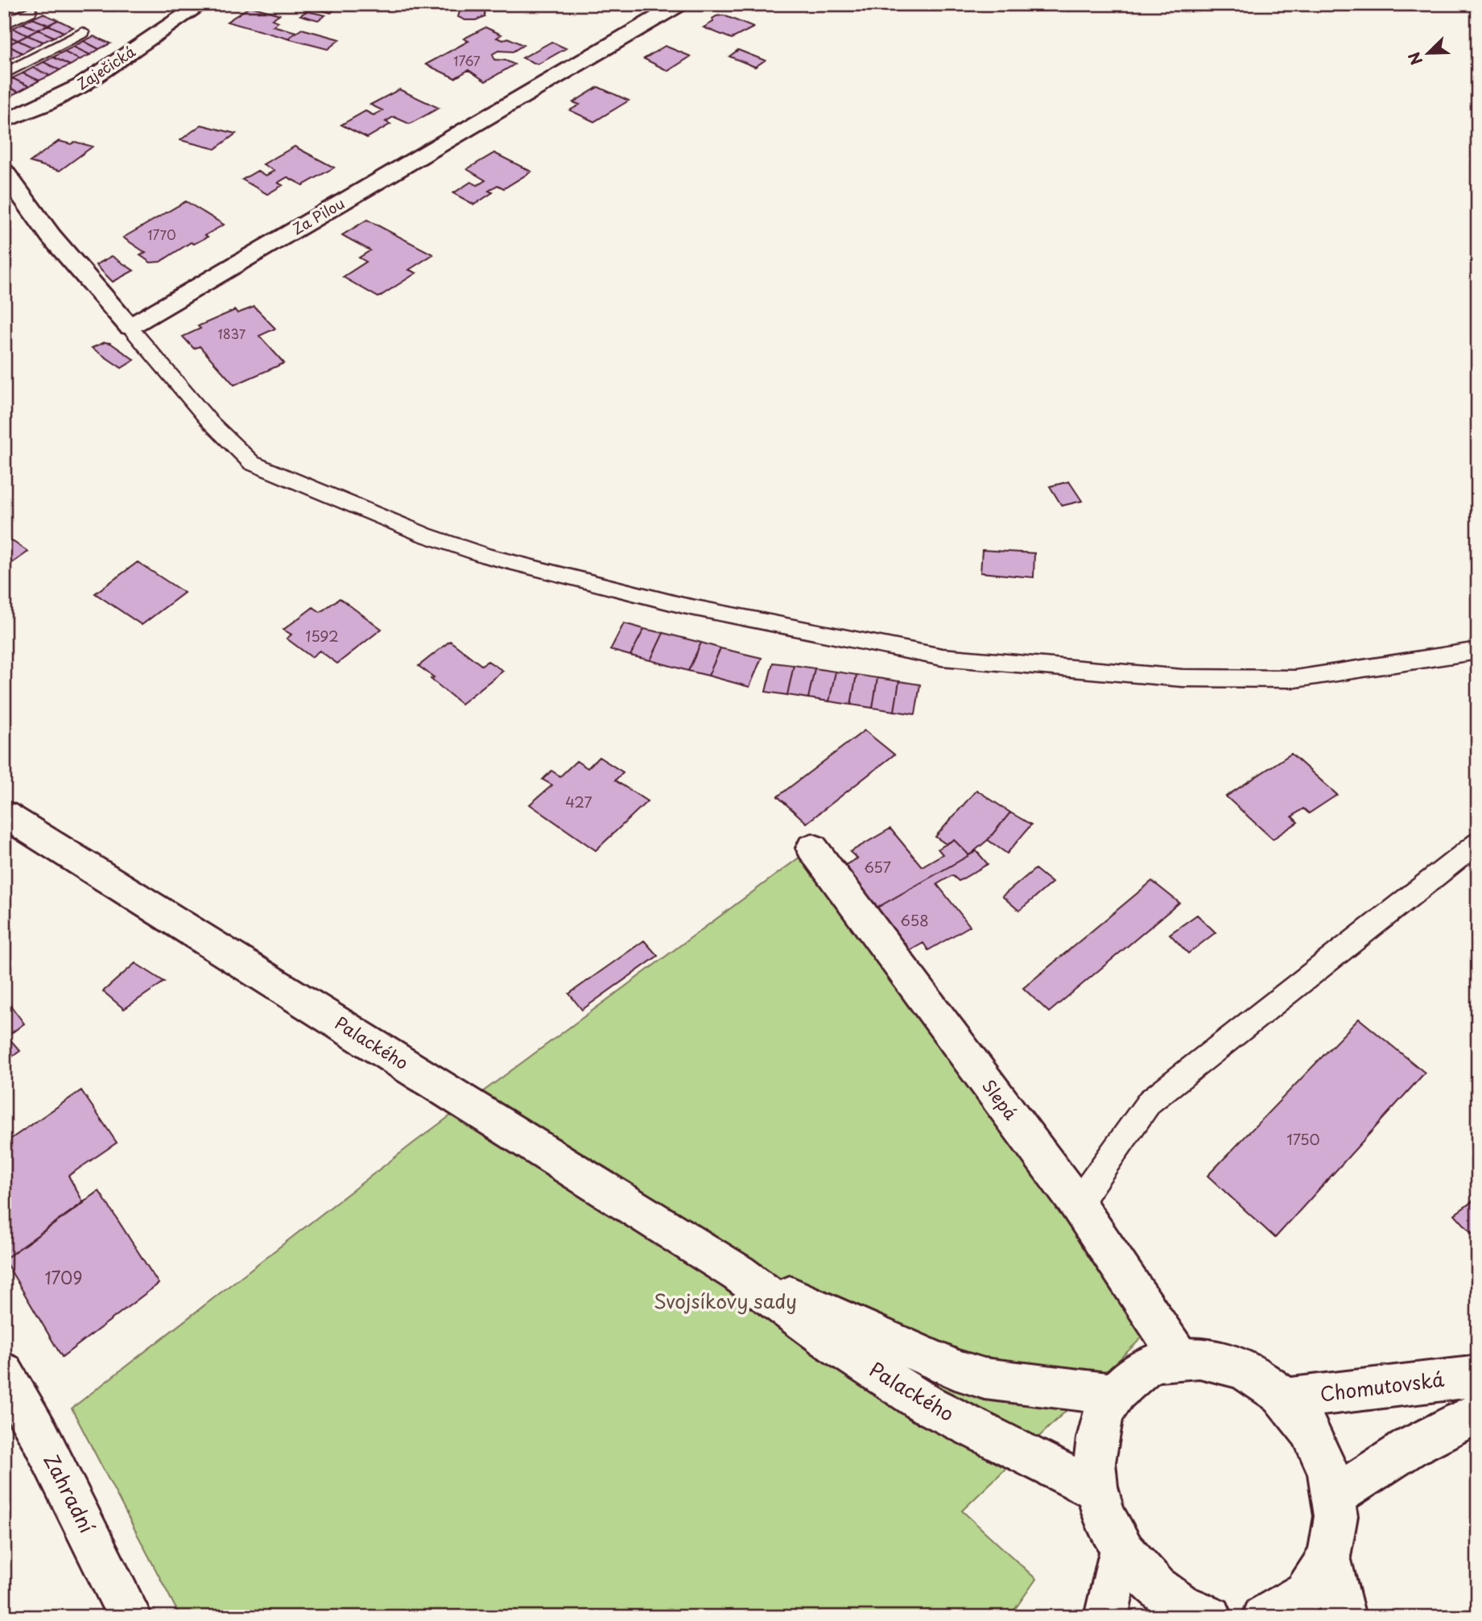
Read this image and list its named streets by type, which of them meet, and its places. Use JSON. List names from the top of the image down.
{
  "streets": {
    "street": [
      "Zaječická",
      "Za Pilou",
      "Palackého",
      "Slepá",
      "Chomutovská",
      "Zahradní"
    ]
  },
  "crossings": [
    ["Palackého", "Chomutovská"],
    ["Slepá", "Chomutovská"]
  ],
  "parks": ["Svojsíkovy sady"],
  "house_numbers": [
    "1767",
    "1770",
    "1837",
    "1592",
    "427",
    "657",
    "658",
    "1750",
    "1709"
  ],
  "north": "bottom left"
}
